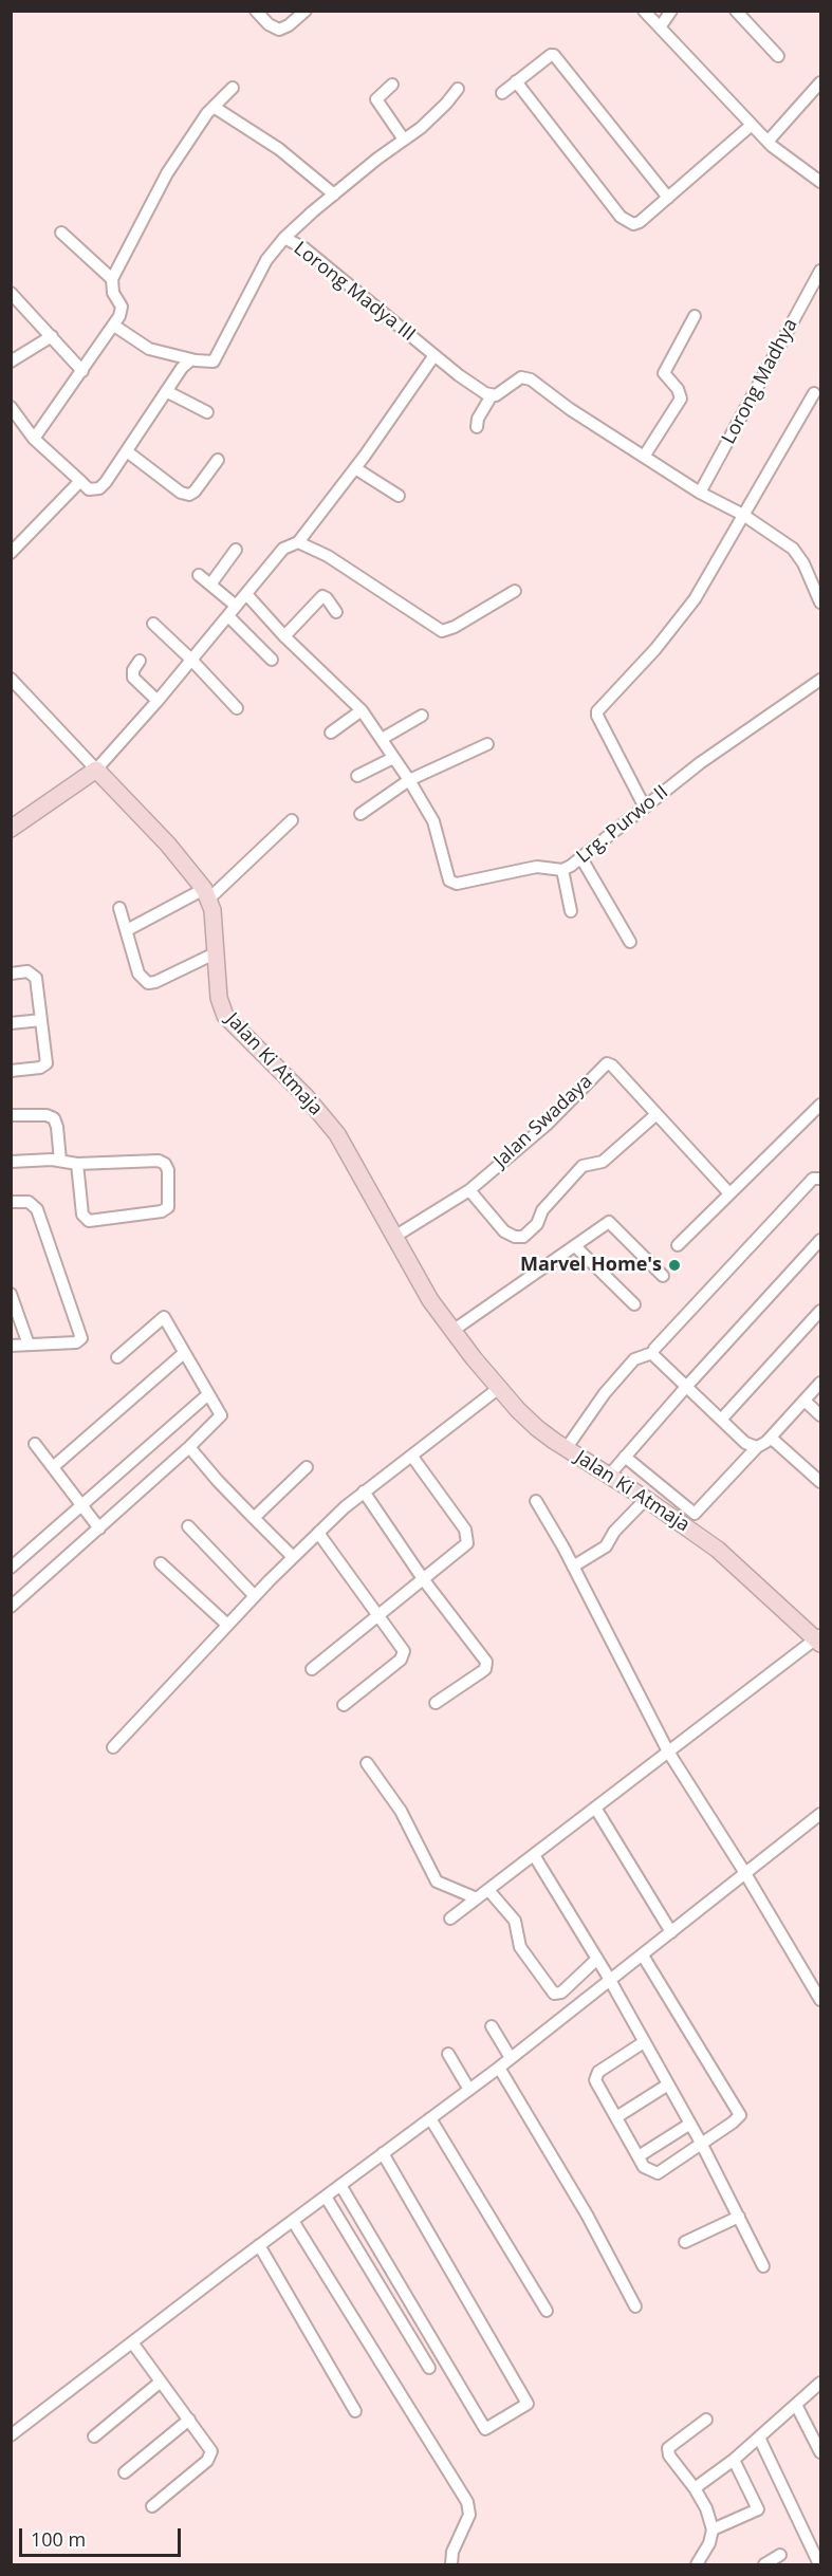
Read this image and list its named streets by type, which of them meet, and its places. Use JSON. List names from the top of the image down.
{
  "streets": {
    "street": [
      "Lorong Madya III",
      "Lorong Madhya",
      "Lrg. Purwo II",
      "Jalan Ki Atmaja",
      "Jalan Swadaya"
    ]
  },
  "crossings": [
    ["Jalan Ki Atmaja", "Jalan Swadaya"]
  ],
  "places": ["Marvel Home's"],
  "scale_bar": "100 m"
}
